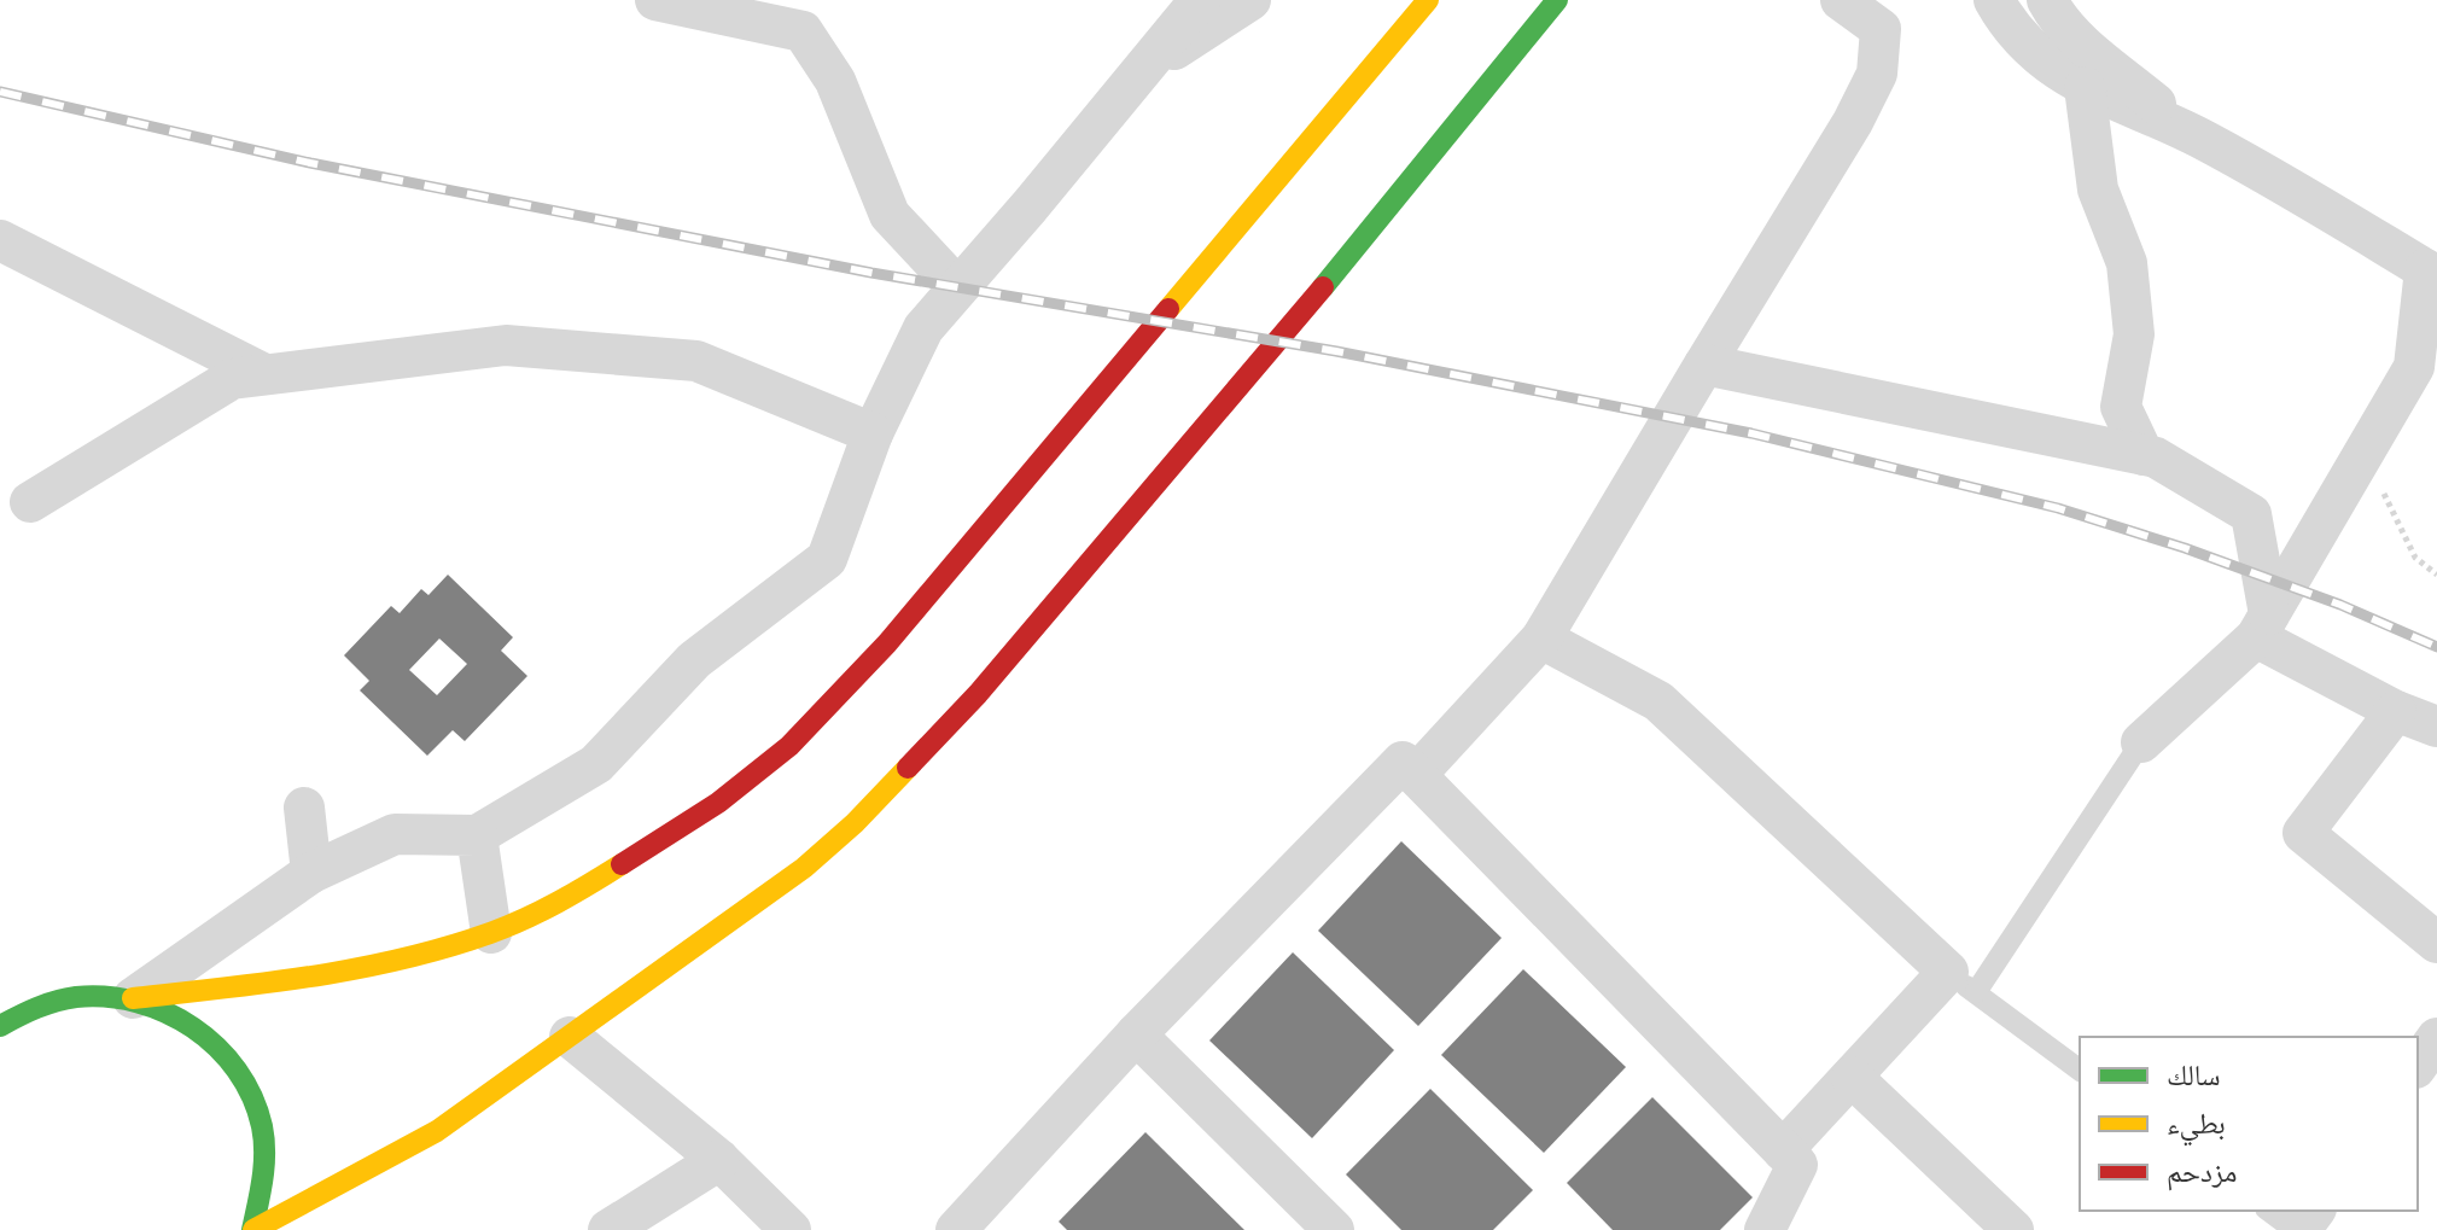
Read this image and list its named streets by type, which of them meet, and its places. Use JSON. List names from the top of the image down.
{
  "legend": ["سالك", "بطيء", "مزدحم"]
}
